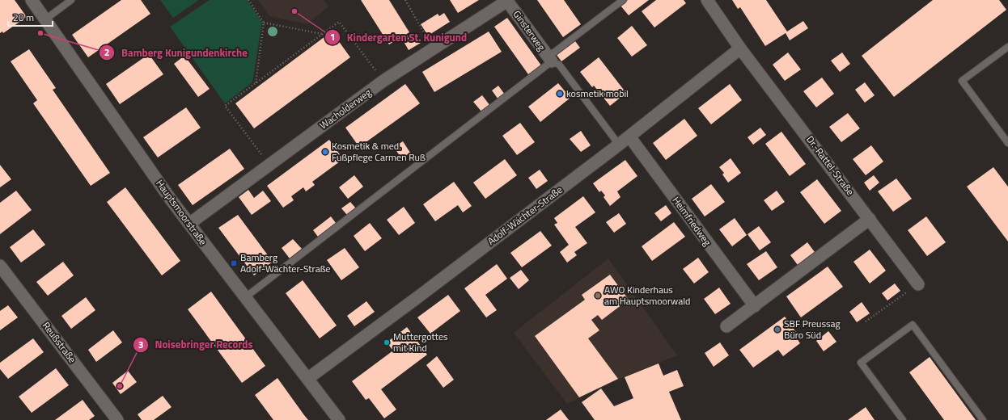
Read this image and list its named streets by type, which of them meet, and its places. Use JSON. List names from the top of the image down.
{
  "streets": {
    "street": [
      "Ginsterweg",
      "Wacholderweg",
      "Dr.-Rattel-Straße",
      "Hauptsmoorstraße",
      "Adolf-Wächter-Straße",
      "Heimfriedweg",
      "Reußstraße"
    ]
  },
  "crossings": [
    ["Ginsterweg", "Wacholderweg"],
    ["Wacholderweg", "Hauptsmoorstraße"],
    ["Dr.-Rattel-Straße", "Adolf-Wächter-Straße"],
    ["Hauptsmoorstraße", "Adolf-Wächter-Straße"],
    ["Adolf-Wächter-Straße", "Heimfriedweg"]
  ],
  "places": {
    "other": [
      "Kindergarten St. Kunigund",
      "Bamberg Kunigundenkirche",
      "kosmetik mobil",
      "Kosmetik & med. Fußpflege Carmen Ruß",
      "AWO Kinderhaus am Hauptsmoorwald",
      "SBF Preussag Büro Süd",
      "Muttergottes mit Kind",
      "Noisebringer Records"
    ],
    "transit": ["Bamberg Adolf-Wächter-Straße"]
  },
  "scale_bar": "20 m"
}
